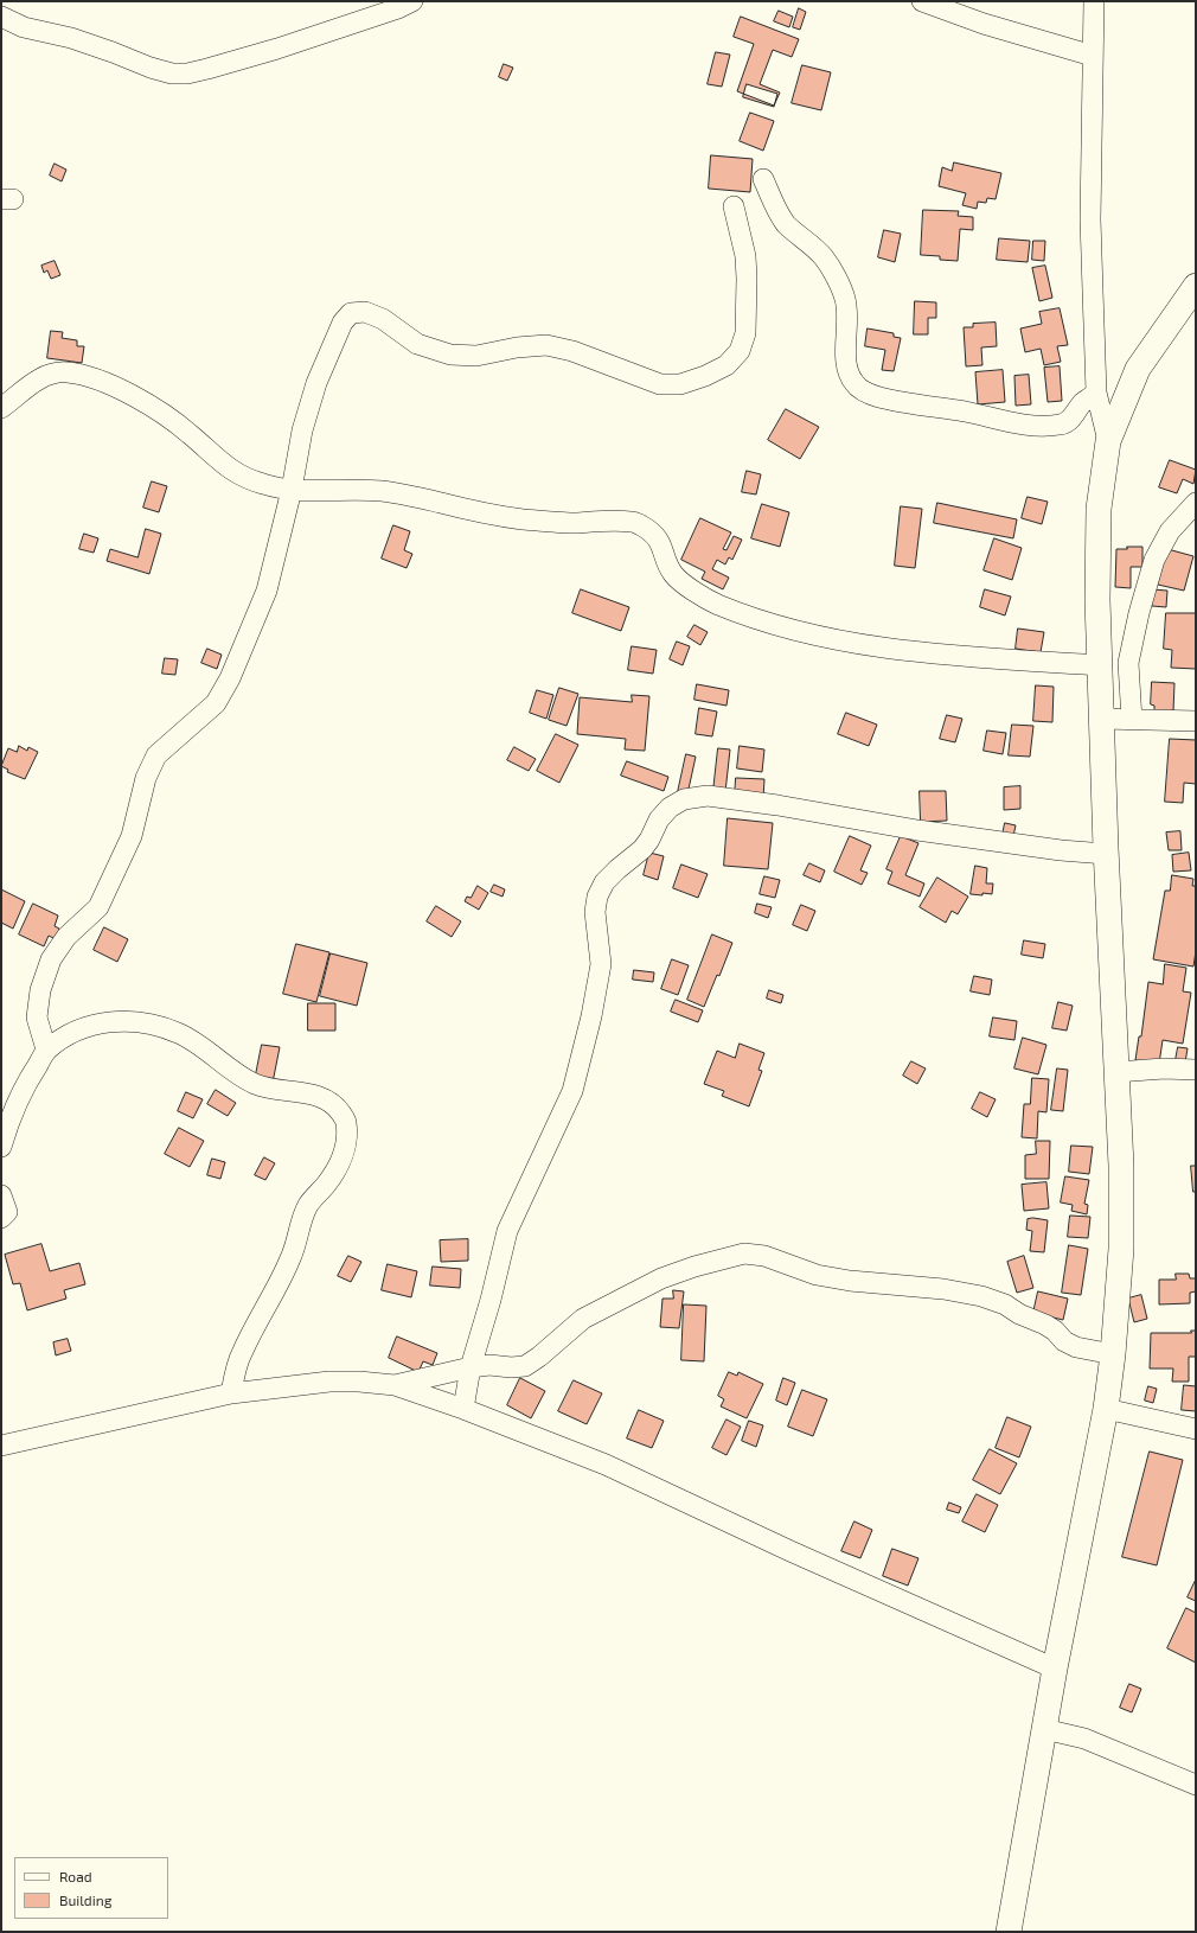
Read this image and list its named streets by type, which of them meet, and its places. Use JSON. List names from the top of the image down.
{
  "legend": ["Road", "Building"]
}
